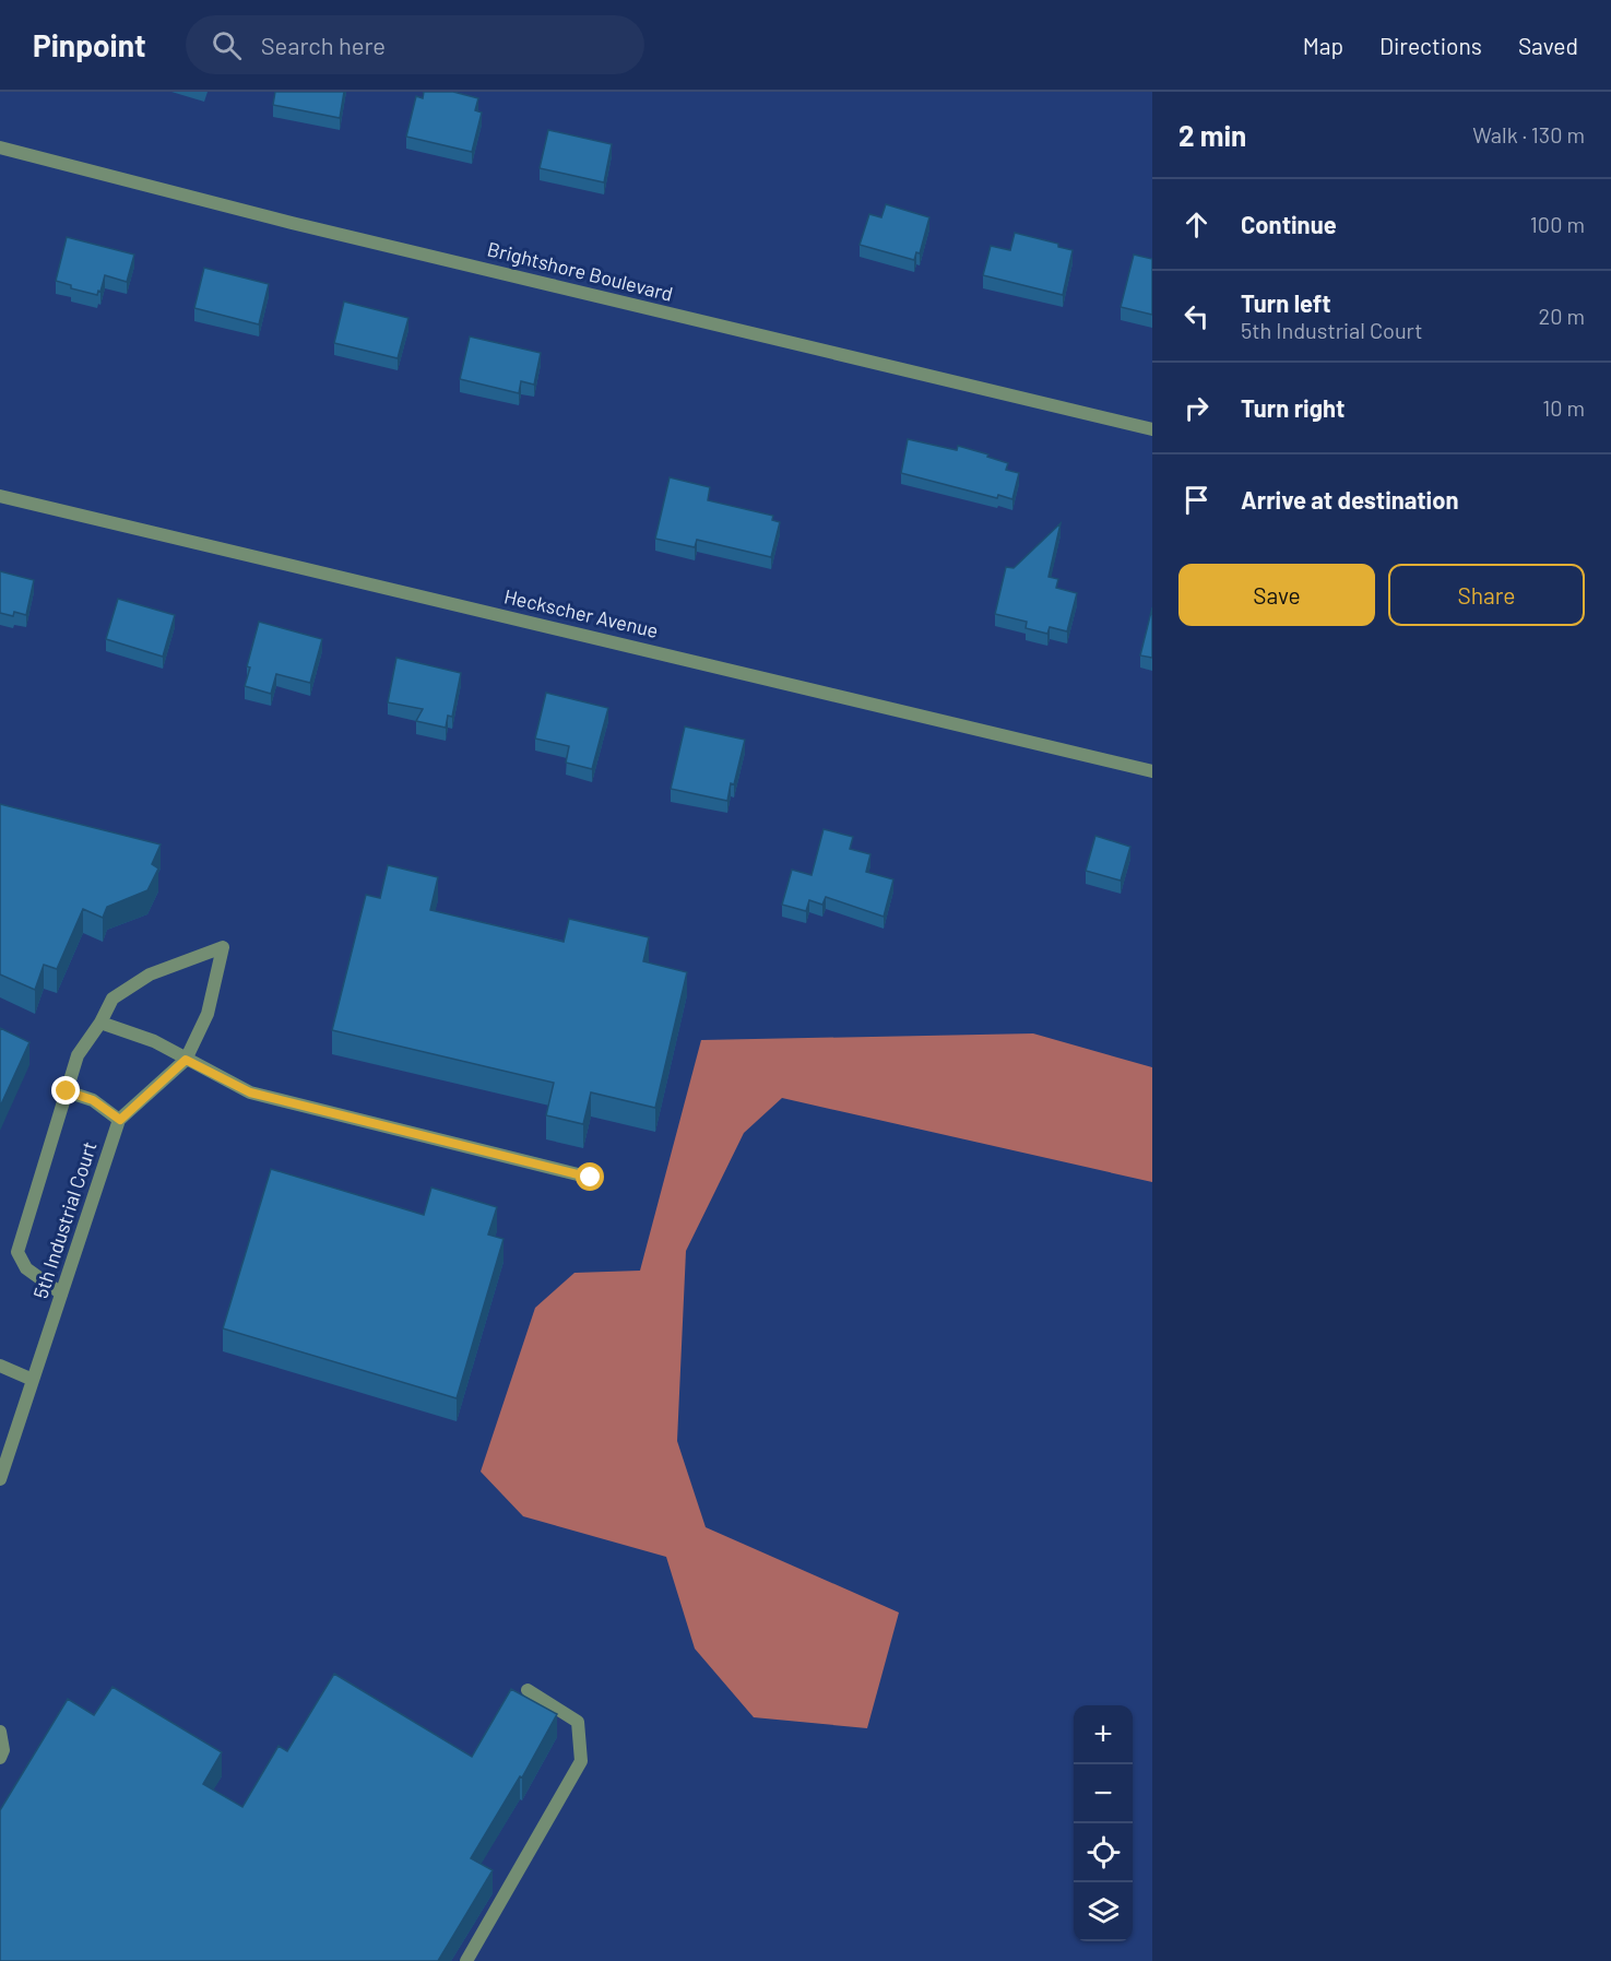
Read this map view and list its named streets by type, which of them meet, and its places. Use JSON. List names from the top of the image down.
{
  "streets": {
    "street": ["Brightshore Boulevard", "Heckscher Avenue", "5th Industrial Court"]
  },
  "page": {
    "header": "Pinpoint",
    "search": "Search here",
    "nav": ["Map", "Directions", "Saved"],
    "heading": ["2 min", "Walk · 130 m"],
    "list": [
      ["Continue", "100 m"],
      ["Turn left", "5th Industrial Court", "20 m"],
      ["Turn right", "10 m"],
      "Arrive at destination"
    ],
    "buttons": ["Save", "Share"],
    "map_buttons": ["+", "−"]
  }
}
